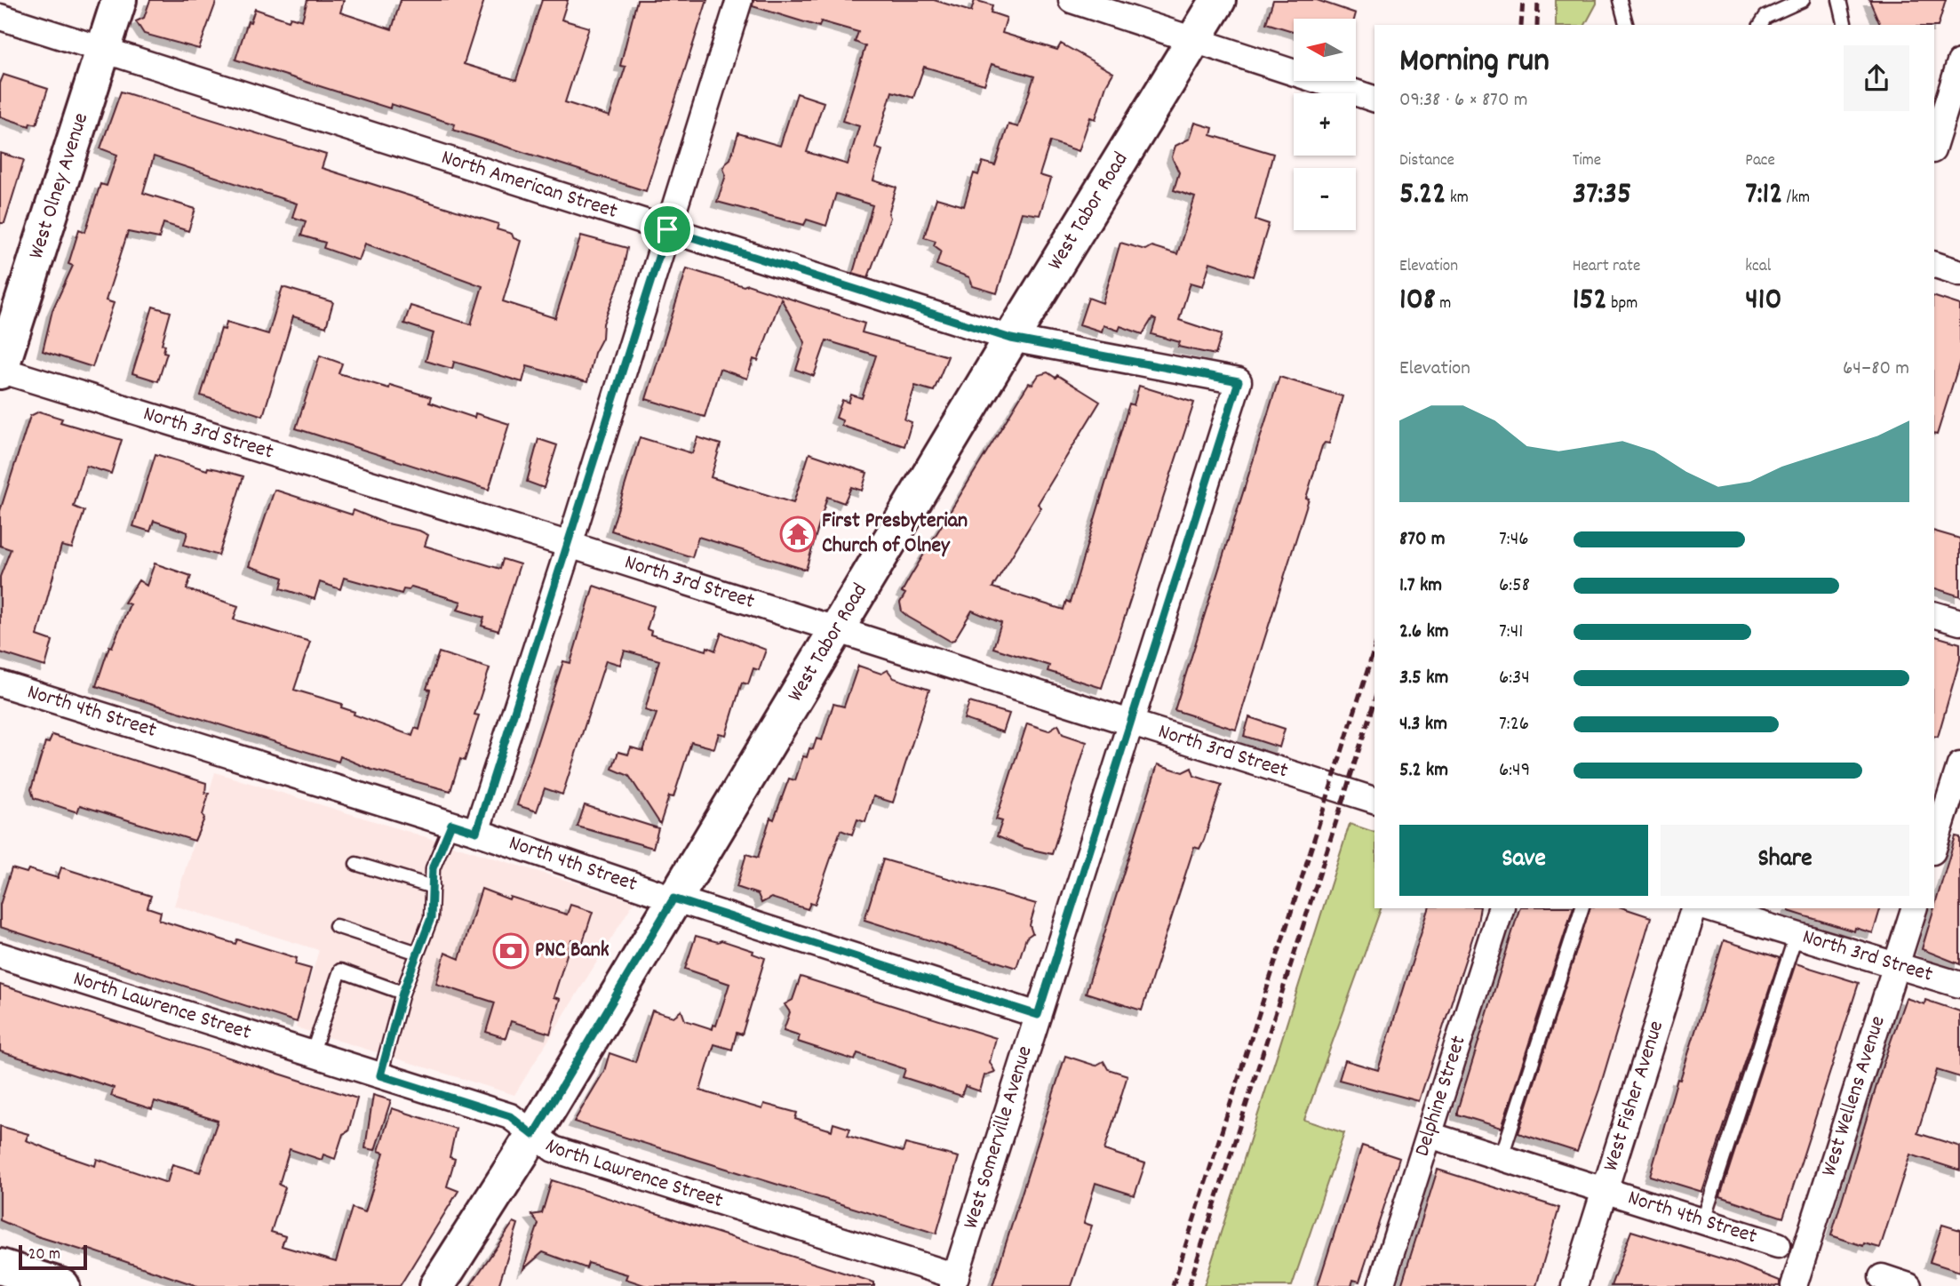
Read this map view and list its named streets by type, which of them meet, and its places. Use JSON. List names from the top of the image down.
{
  "streets": {
    "street": [
      "North American Street",
      "West Olney Avenue",
      "West Tabor Road",
      "North 3rd Street",
      "North 4th Street",
      "North Lawrence Street",
      "Delphine Street",
      "West Fisher Avenue",
      "West Wellens Avenue",
      "West Somerville Avenue"
    ]
  },
  "crossings": [
    ["North American Street", "West Olney Avenue"],
    ["North American Street", "West Tabor Road"],
    ["North American Street", "West Somerville Avenue"],
    ["West Olney Avenue", "North 3rd Street"],
    ["West Tabor Road", "North 3rd Street"],
    ["West Tabor Road", "North 4th Street"],
    ["West Tabor Road", "North Lawrence Street"],
    ["North 3rd Street", "West Wellens Avenue"],
    ["North 3rd Street", "West Somerville Avenue"],
    ["North 4th Street", "Delphine Street"],
    ["North 4th Street", "West Fisher Avenue"],
    ["North 4th Street", "West Somerville Avenue"],
    ["North Lawrence Street", "West Somerville Avenue"]
  ],
  "places": {
    "temple": ["First Presbyterian Church of Olney"],
    "bank": ["PNC Bank"]
  },
  "scale_bar": "20 m",
  "north": "left",
  "page": {
    "map_buttons": ["+", "−"],
    "heading": ["Morning run", "09:38 · 6 × 870 m"],
    "stats": [
      ["Distance", "5.22 km"],
      ["Time", "37:35"],
      ["Pace", "7:12 /km"],
      ["Elevation", "108 m"],
      ["Heart rate", "152 bpm"],
      ["kcal", "410"]
    ],
    "chart": ["Elevation", "64–80 m"],
    "list": [
      {
        "name": "870 m",
        "note": "7:46"
      },
      {
        "name": "1.7 km",
        "note": "6:58"
      },
      {
        "name": "2.6 km",
        "note": "7:41"
      },
      {
        "name": "3.5 km",
        "note": "6:34"
      },
      {
        "name": "4.3 km",
        "note": "7:26"
      },
      {
        "name": "5.2 km",
        "note": "6:49"
      }
    ],
    "buttons": ["Save", "Share"],
    "scale": "20 m"
  }
}
